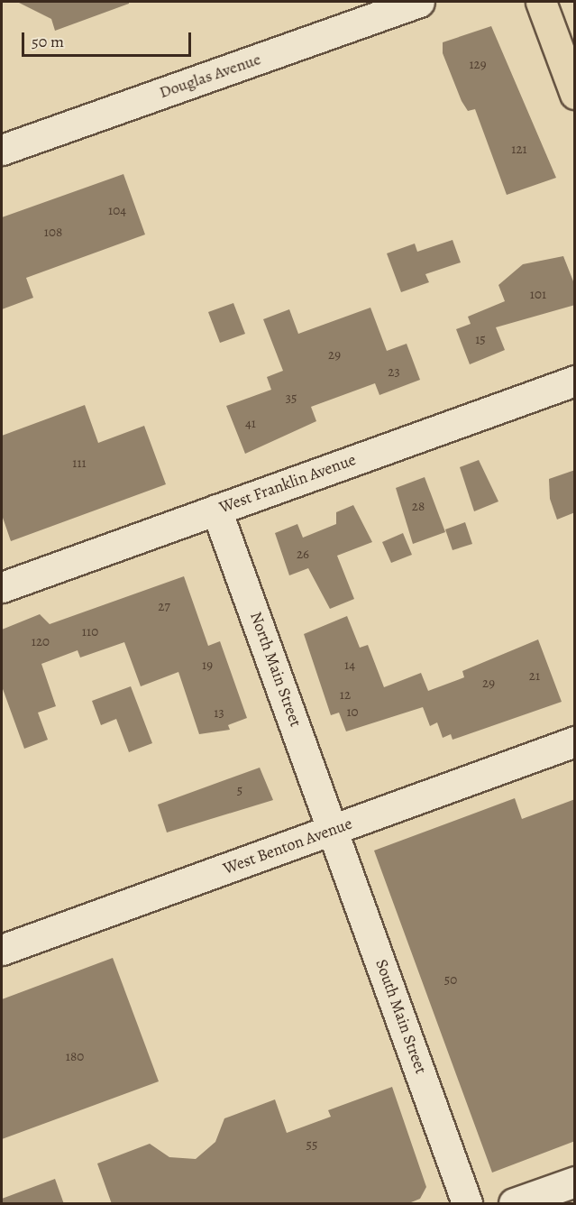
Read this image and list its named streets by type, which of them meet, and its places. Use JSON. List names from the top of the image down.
{
  "streets": {
    "street": [
      "Douglas Avenue",
      "West Franklin Avenue",
      "North Main Street",
      "West Benton Avenue",
      "South Main Street"
    ]
  },
  "crossings": [
    ["West Franklin Avenue", "North Main Street"],
    ["North Main Street", "West Benton Avenue"],
    ["North Main Street", "South Main Street"],
    ["West Benton Avenue", "South Main Street"]
  ],
  "house_numbers": [
    "129",
    "121",
    "104",
    "108",
    "101",
    "15",
    "29",
    "23",
    "35",
    "41",
    "111",
    "28",
    "26",
    "27",
    "110",
    "120",
    "19",
    "14",
    "21",
    "29",
    "12",
    "10",
    "13",
    "5",
    "50",
    "180",
    "55"
  ],
  "scale_bar": "50 m"
}
